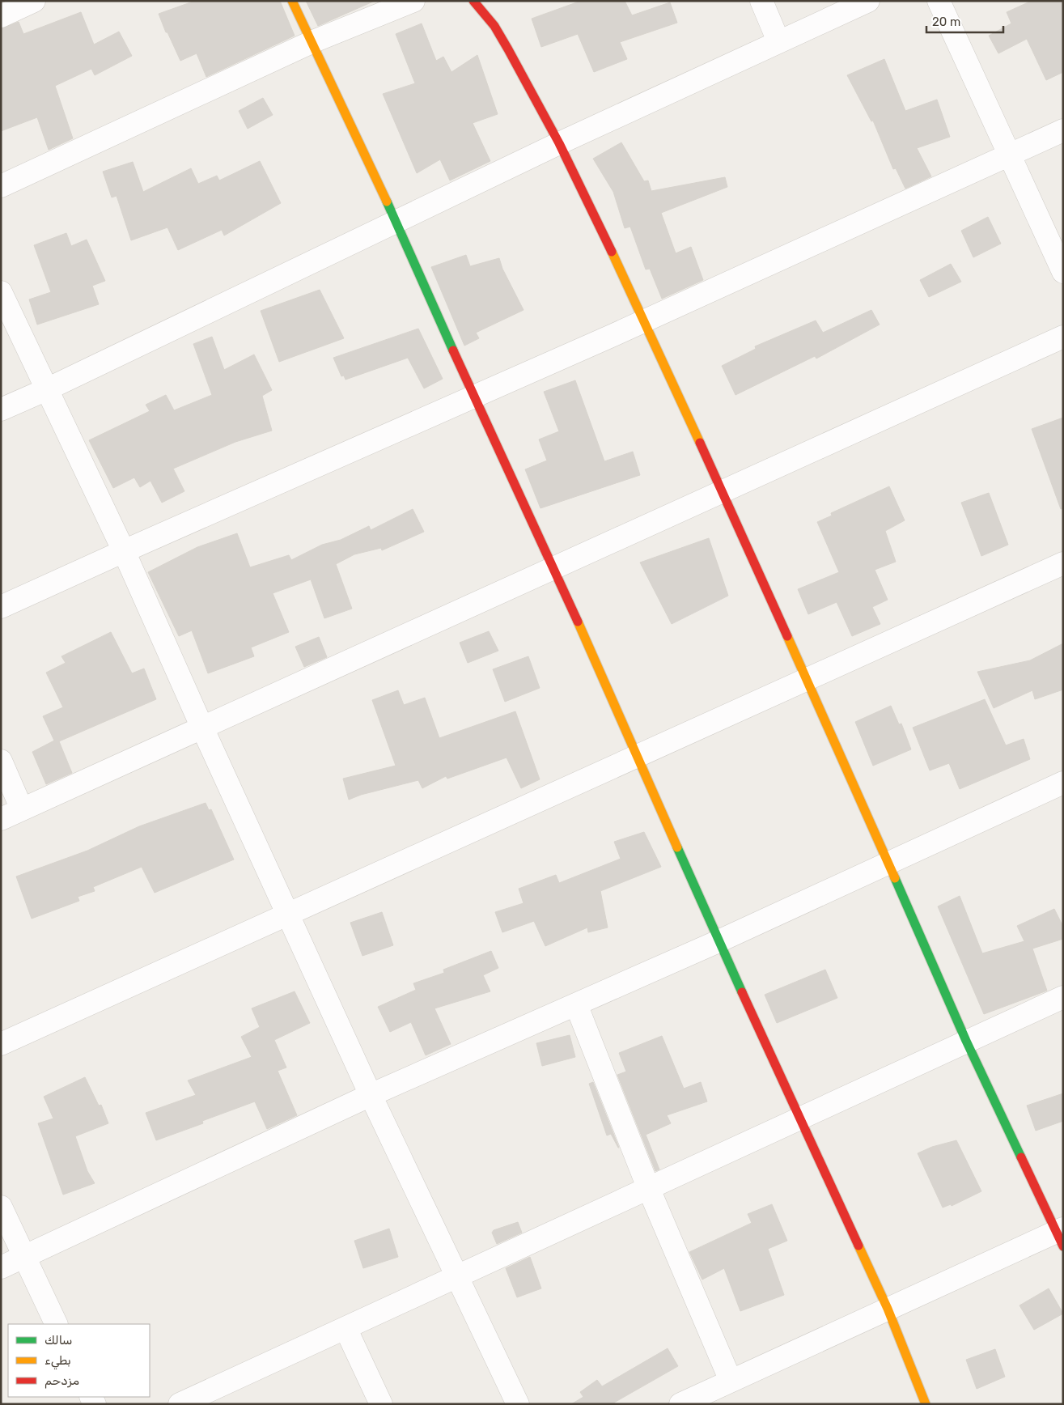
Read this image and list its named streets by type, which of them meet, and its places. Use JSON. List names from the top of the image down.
{
  "legend": ["سالك", "بطيء", "مزدحم"],
  "scale_bar": "20 m"
}
